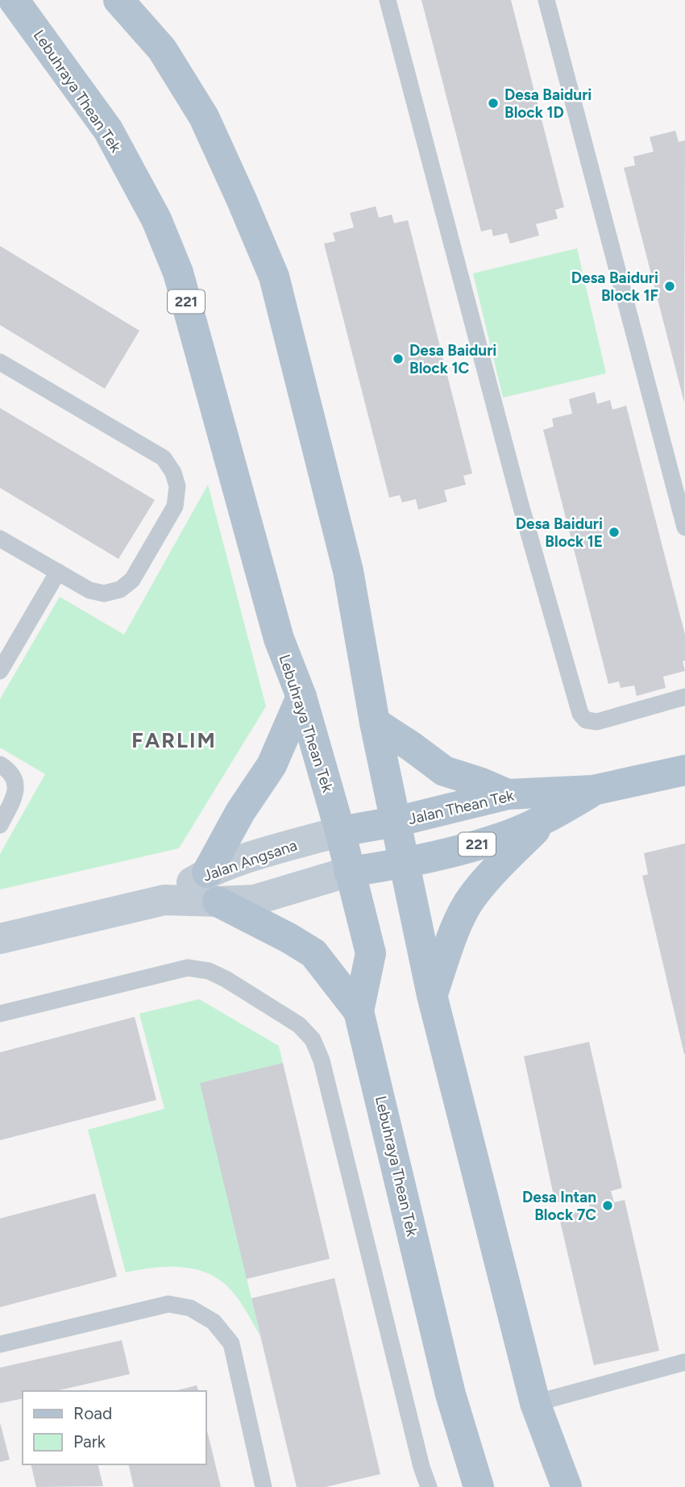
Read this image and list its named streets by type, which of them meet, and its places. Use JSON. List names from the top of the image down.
{
  "streets": {
    "main road": [
      "Lebuhraya Thean Tek",
      "221",
      "Jalan Thean Tek",
      "Jalan Angsana"
    ]
  },
  "crossings": [
    ["Lebuhraya Thean Tek", "Jalan Thean Tek"],
    ["Lebuhraya Thean Tek", "Jalan Angsana"],
    ["Jalan Thean Tek", "Jalan Angsana"]
  ],
  "districts": ["FARLIM"],
  "places": [
    "Desa Baiduri Block 1D",
    "Desa Baiduri Block 1F",
    "Desa Baiduri Block 1C",
    "Desa Baiduri Block 1E",
    "Desa Intan Block 7C"
  ],
  "legend": ["Road", "Park"]
}
